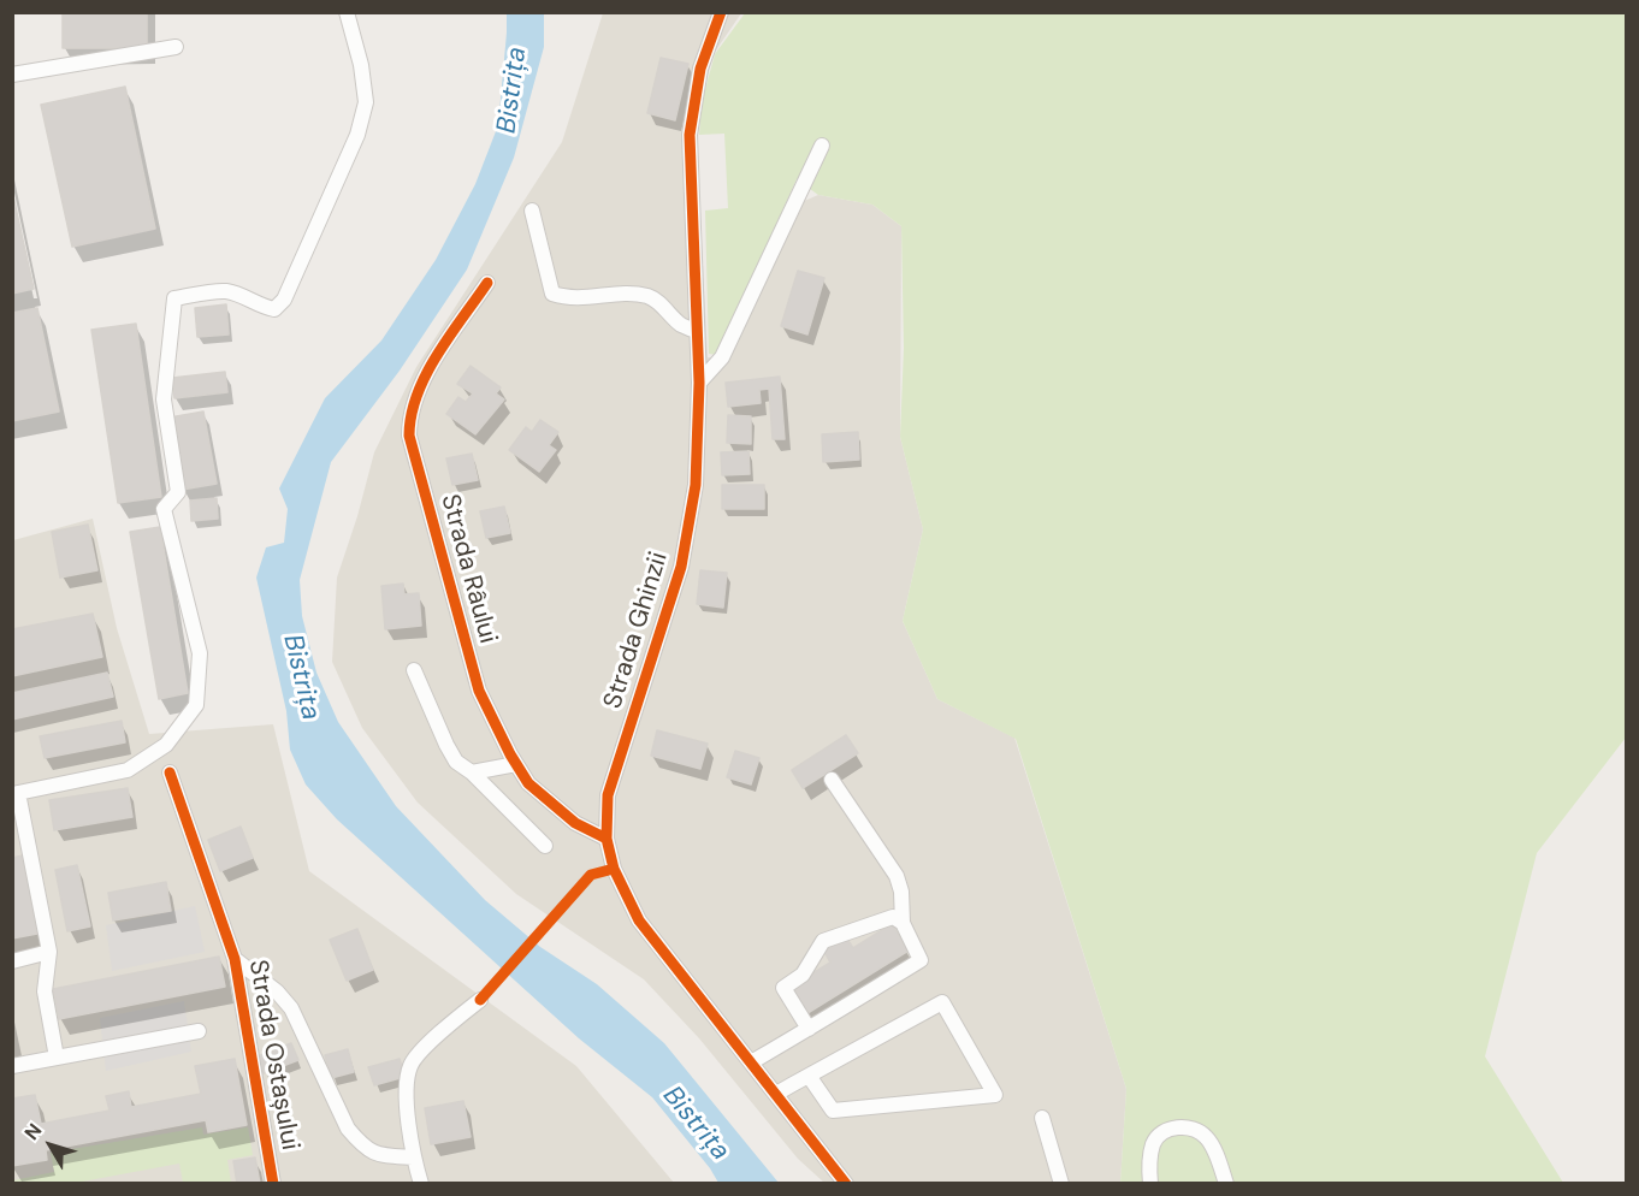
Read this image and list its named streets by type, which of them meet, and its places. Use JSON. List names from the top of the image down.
{
  "streets": {
    "street": ["Strada Râului", "Strada Ghinzii", "Strada Ostașului"]
  },
  "crossings": [
    ["Strada Râului", "Strada Ghinzii"]
  ],
  "water": ["Bistrița"],
  "north": "top left"
}
